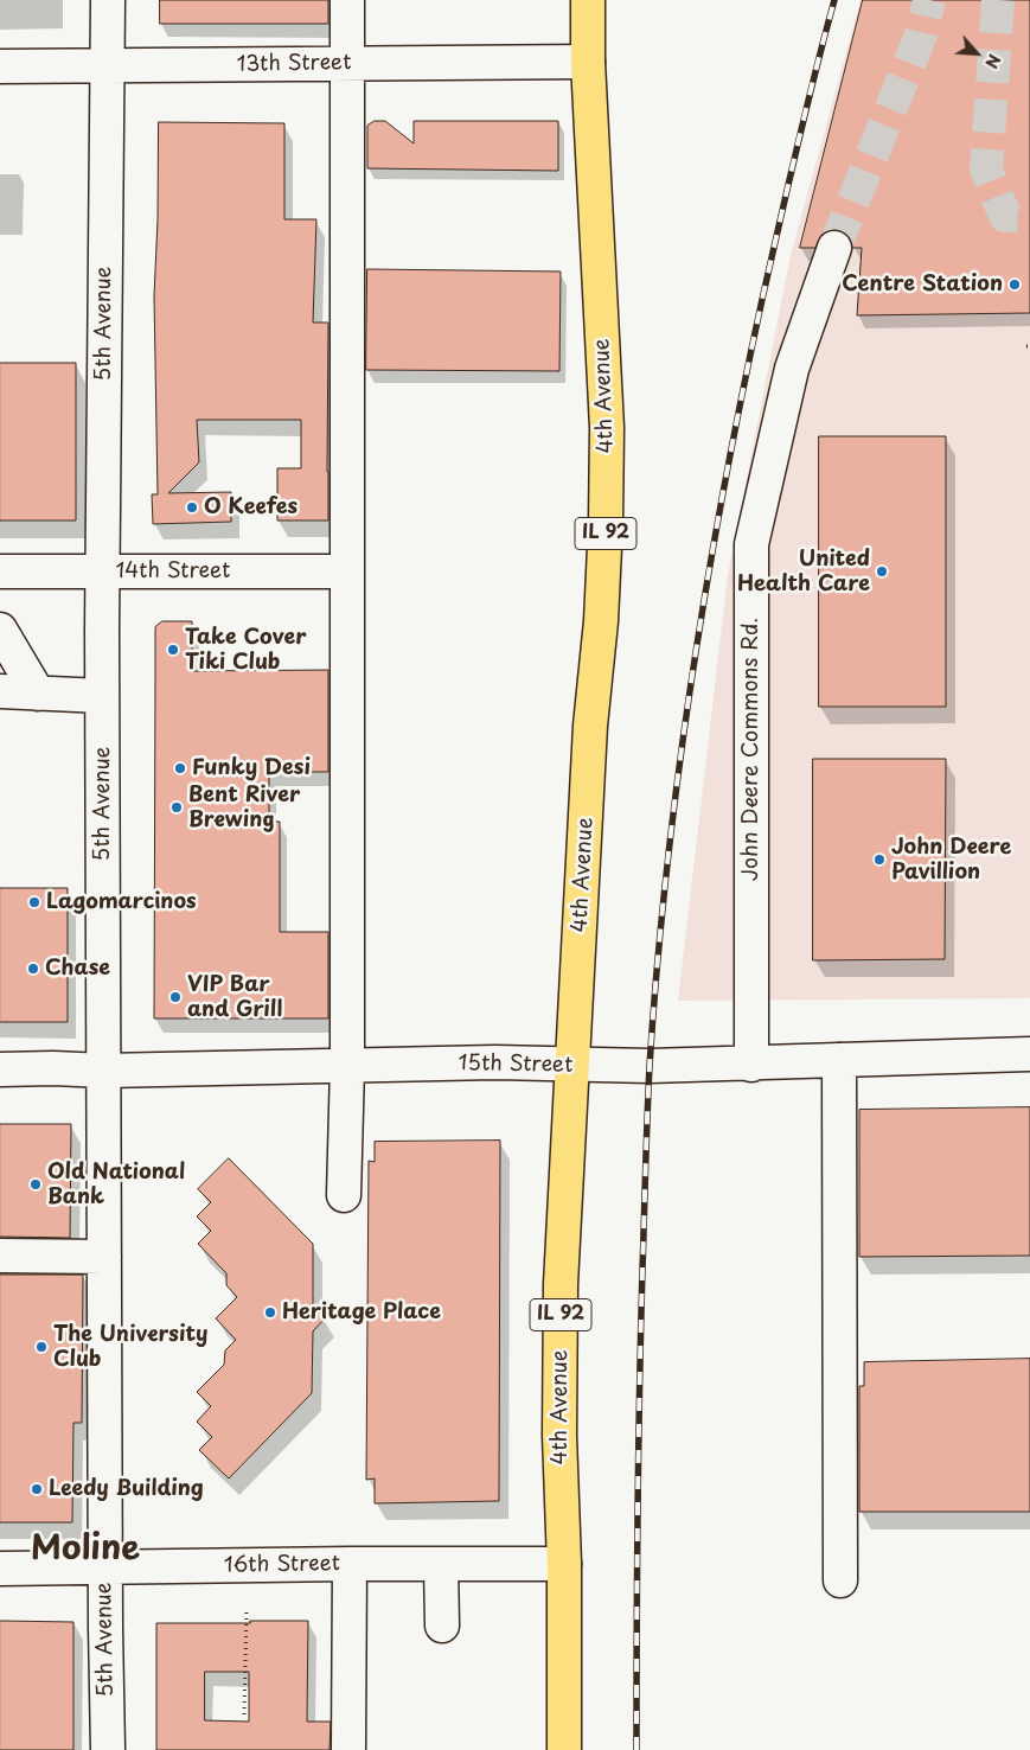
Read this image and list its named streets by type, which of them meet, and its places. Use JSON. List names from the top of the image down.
{
  "streets": {
    "main road": ["4th Avenue", "IL 92"],
    "street": [
      "13th Street",
      "5th Avenue",
      "14th Street",
      "John Deere Commons Rd.",
      "15th Street",
      "16th Street"
    ]
  },
  "crossings": [
    ["13th Street", "5th Avenue"],
    ["13th Street", "4th Avenue"],
    ["5th Avenue", "14th Street"],
    ["5th Avenue", "15th Street"],
    ["5th Avenue", "16th Street"],
    ["4th Avenue", "15th Street"],
    ["4th Avenue", "16th Street"],
    ["John Deere Commons Rd.", "15th Street"]
  ],
  "districts": ["Moline"],
  "places": [
    "Centre Station",
    "O Keefes",
    "United Health Care",
    "Take Cover Tiki Club",
    "Funky Desi",
    "Bent River Brewing",
    "John Deere Pavillion",
    "Lagomarcinos",
    "Chase",
    "VIP Bar and Grill",
    "Old National Bank",
    "Heritage Place",
    "The University Club",
    "Leedy Building"
  ],
  "north": "bottom right"
}
